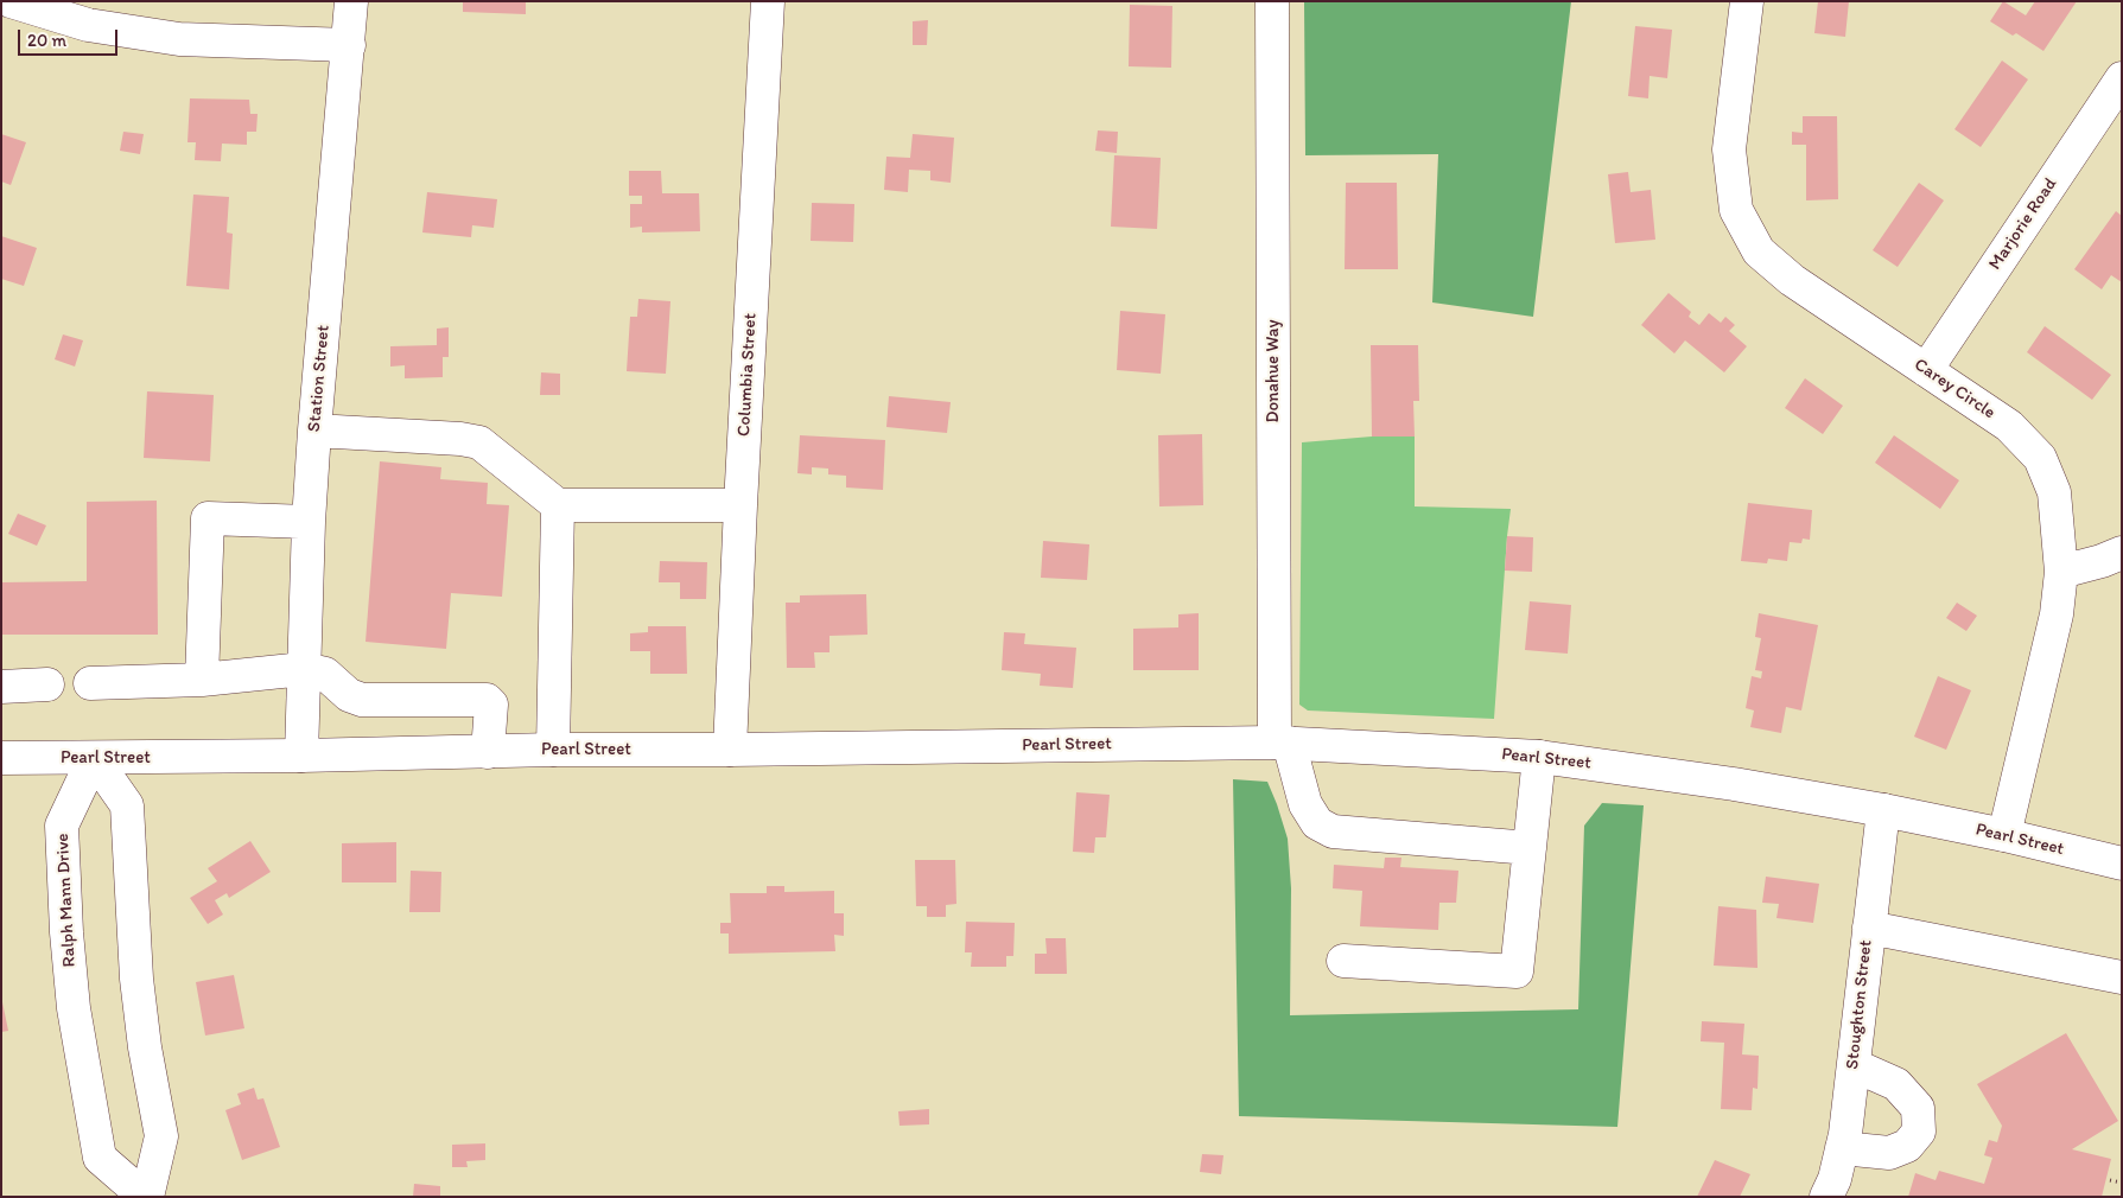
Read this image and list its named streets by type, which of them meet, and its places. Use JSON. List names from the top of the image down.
{
  "streets": {
    "street": [
      "Marjorie Road",
      "Donahue Way",
      "Columbia Street",
      "Station Street",
      "Carey Circle",
      "Pearl Street",
      "Ralph Mann Drive",
      "Stoughton Street"
    ]
  },
  "crossings": [
    ["Marjorie Road", "Carey Circle"],
    ["Donahue Way", "Pearl Street"],
    ["Columbia Street", "Pearl Street"],
    ["Station Street", "Pearl Street"],
    ["Carey Circle", "Pearl Street"],
    ["Pearl Street", "Ralph Mann Drive"],
    ["Pearl Street", "Stoughton Street"]
  ],
  "scale_bar": "20 m"
}
